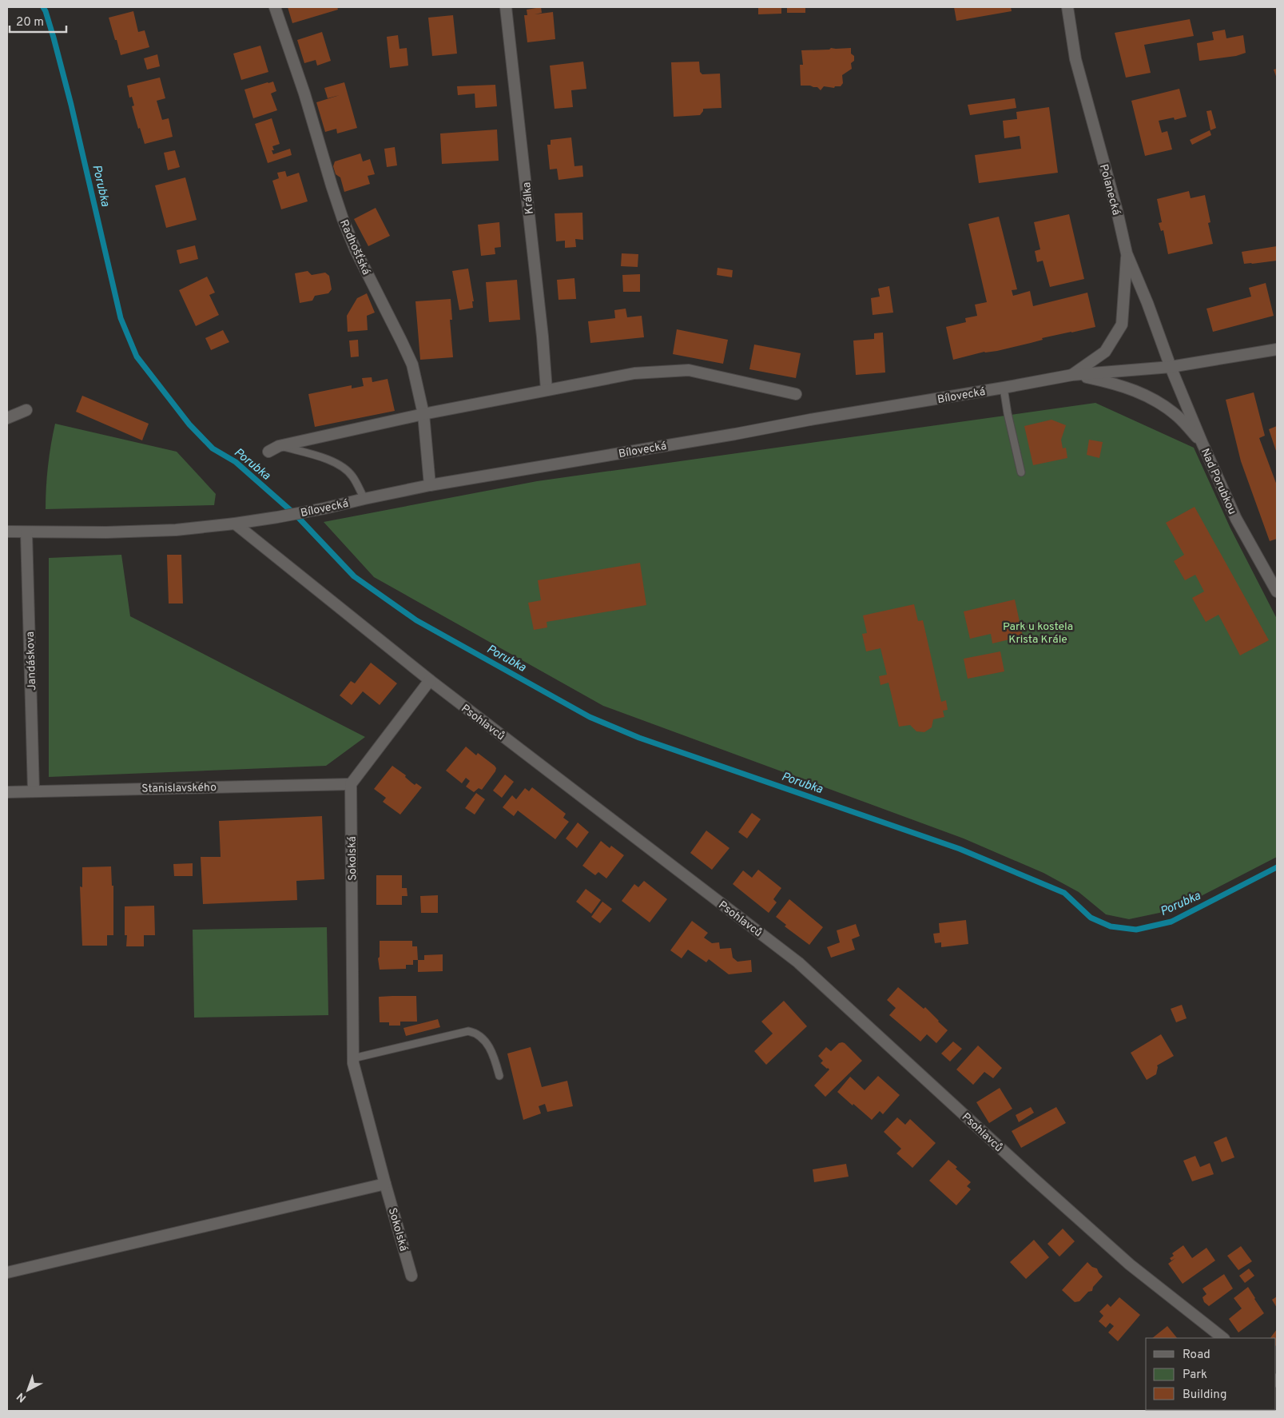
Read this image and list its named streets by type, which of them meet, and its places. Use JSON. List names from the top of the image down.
{
  "streets": {
    "street": [
      "Polanecká",
      "Králka",
      "Radhošťská",
      "Bílovecká",
      "Nad Porubkou",
      "Jandáskova",
      "Psohlavců",
      "Stanislavského",
      "Sokolská"
    ]
  },
  "crossings": [
    ["Polanecká", "Bílovecká"],
    ["Polanecká", "Nad Porubkou"],
    ["Radhošťská", "Bílovecká"],
    ["Bílovecká", "Nad Porubkou"],
    ["Bílovecká", "Jandáskova"],
    ["Bílovecká", "Psohlavců"],
    ["Jandáskova", "Stanislavského"],
    ["Stanislavského", "Sokolská"]
  ],
  "water": ["Porubka"],
  "parks": ["Park u kostela Krista Krále"],
  "legend": ["Road", "Park", "Building"],
  "scale_bar": "20 m",
  "north": "bottom left"
}
